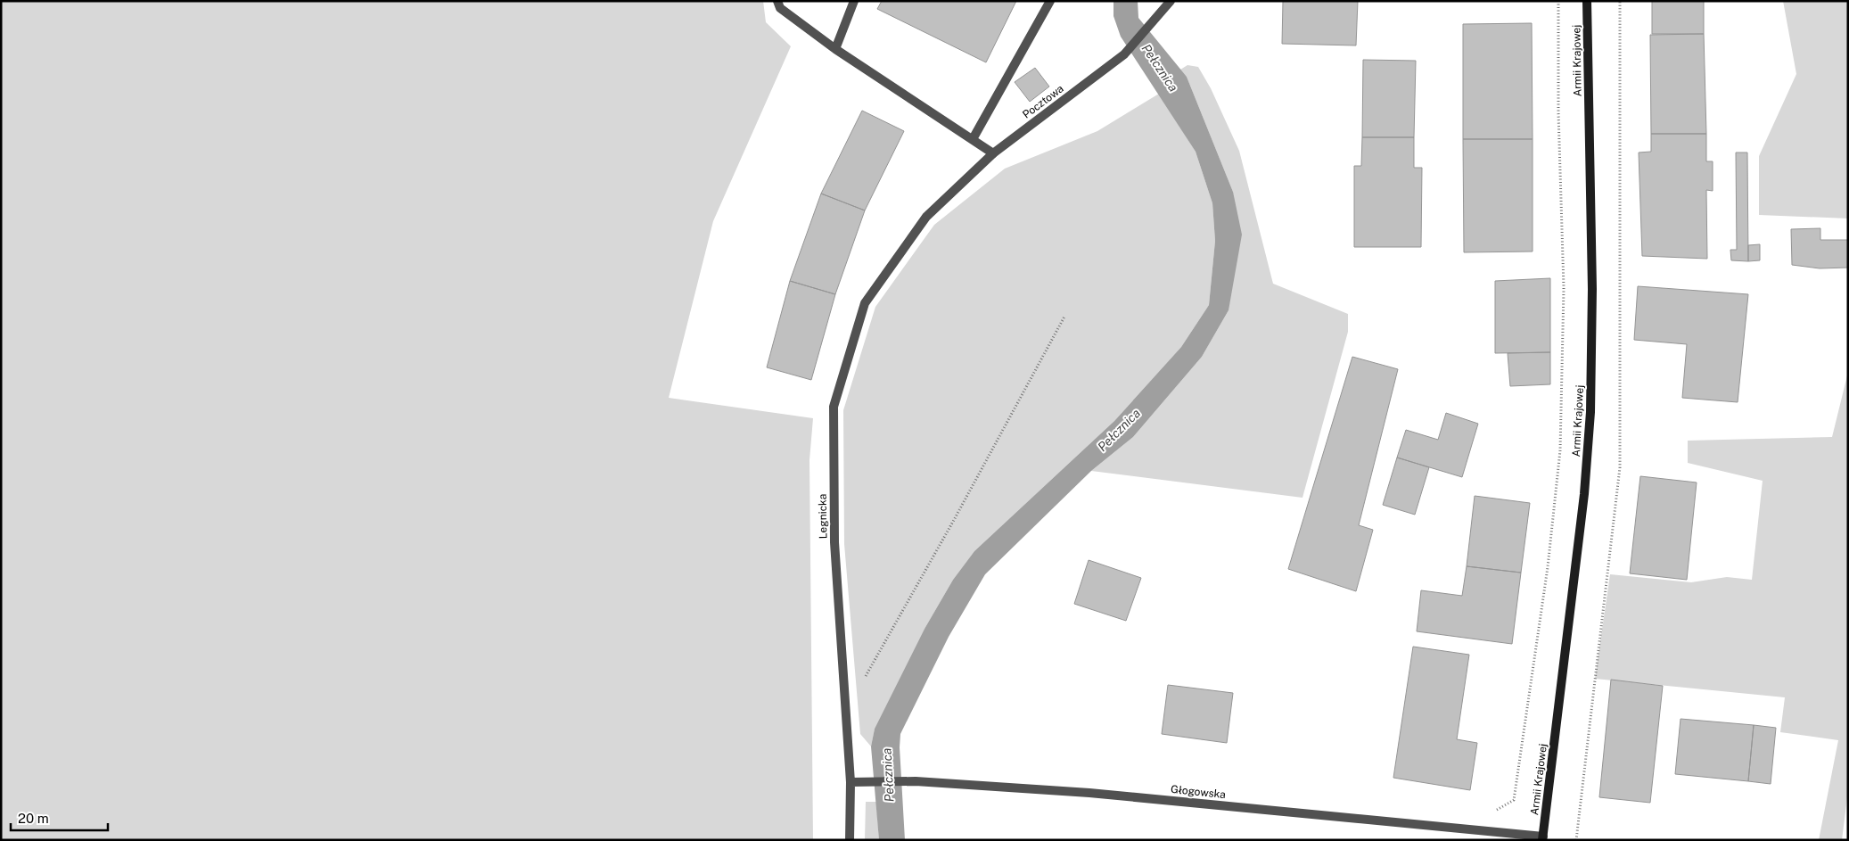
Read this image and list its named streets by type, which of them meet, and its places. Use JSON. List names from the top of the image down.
{
  "streets": {
    "main road": ["Armii Krajowej"],
    "street": ["Pocztowa", "Legnicka", "Głogowska"]
  },
  "crossings": [
    ["Armii Krajowej", "Głogowska"],
    ["Pocztowa", "Legnicka"],
    ["Legnicka", "Głogowska"]
  ],
  "water": ["Pełcznica"],
  "scale_bar": "20 m"
}
